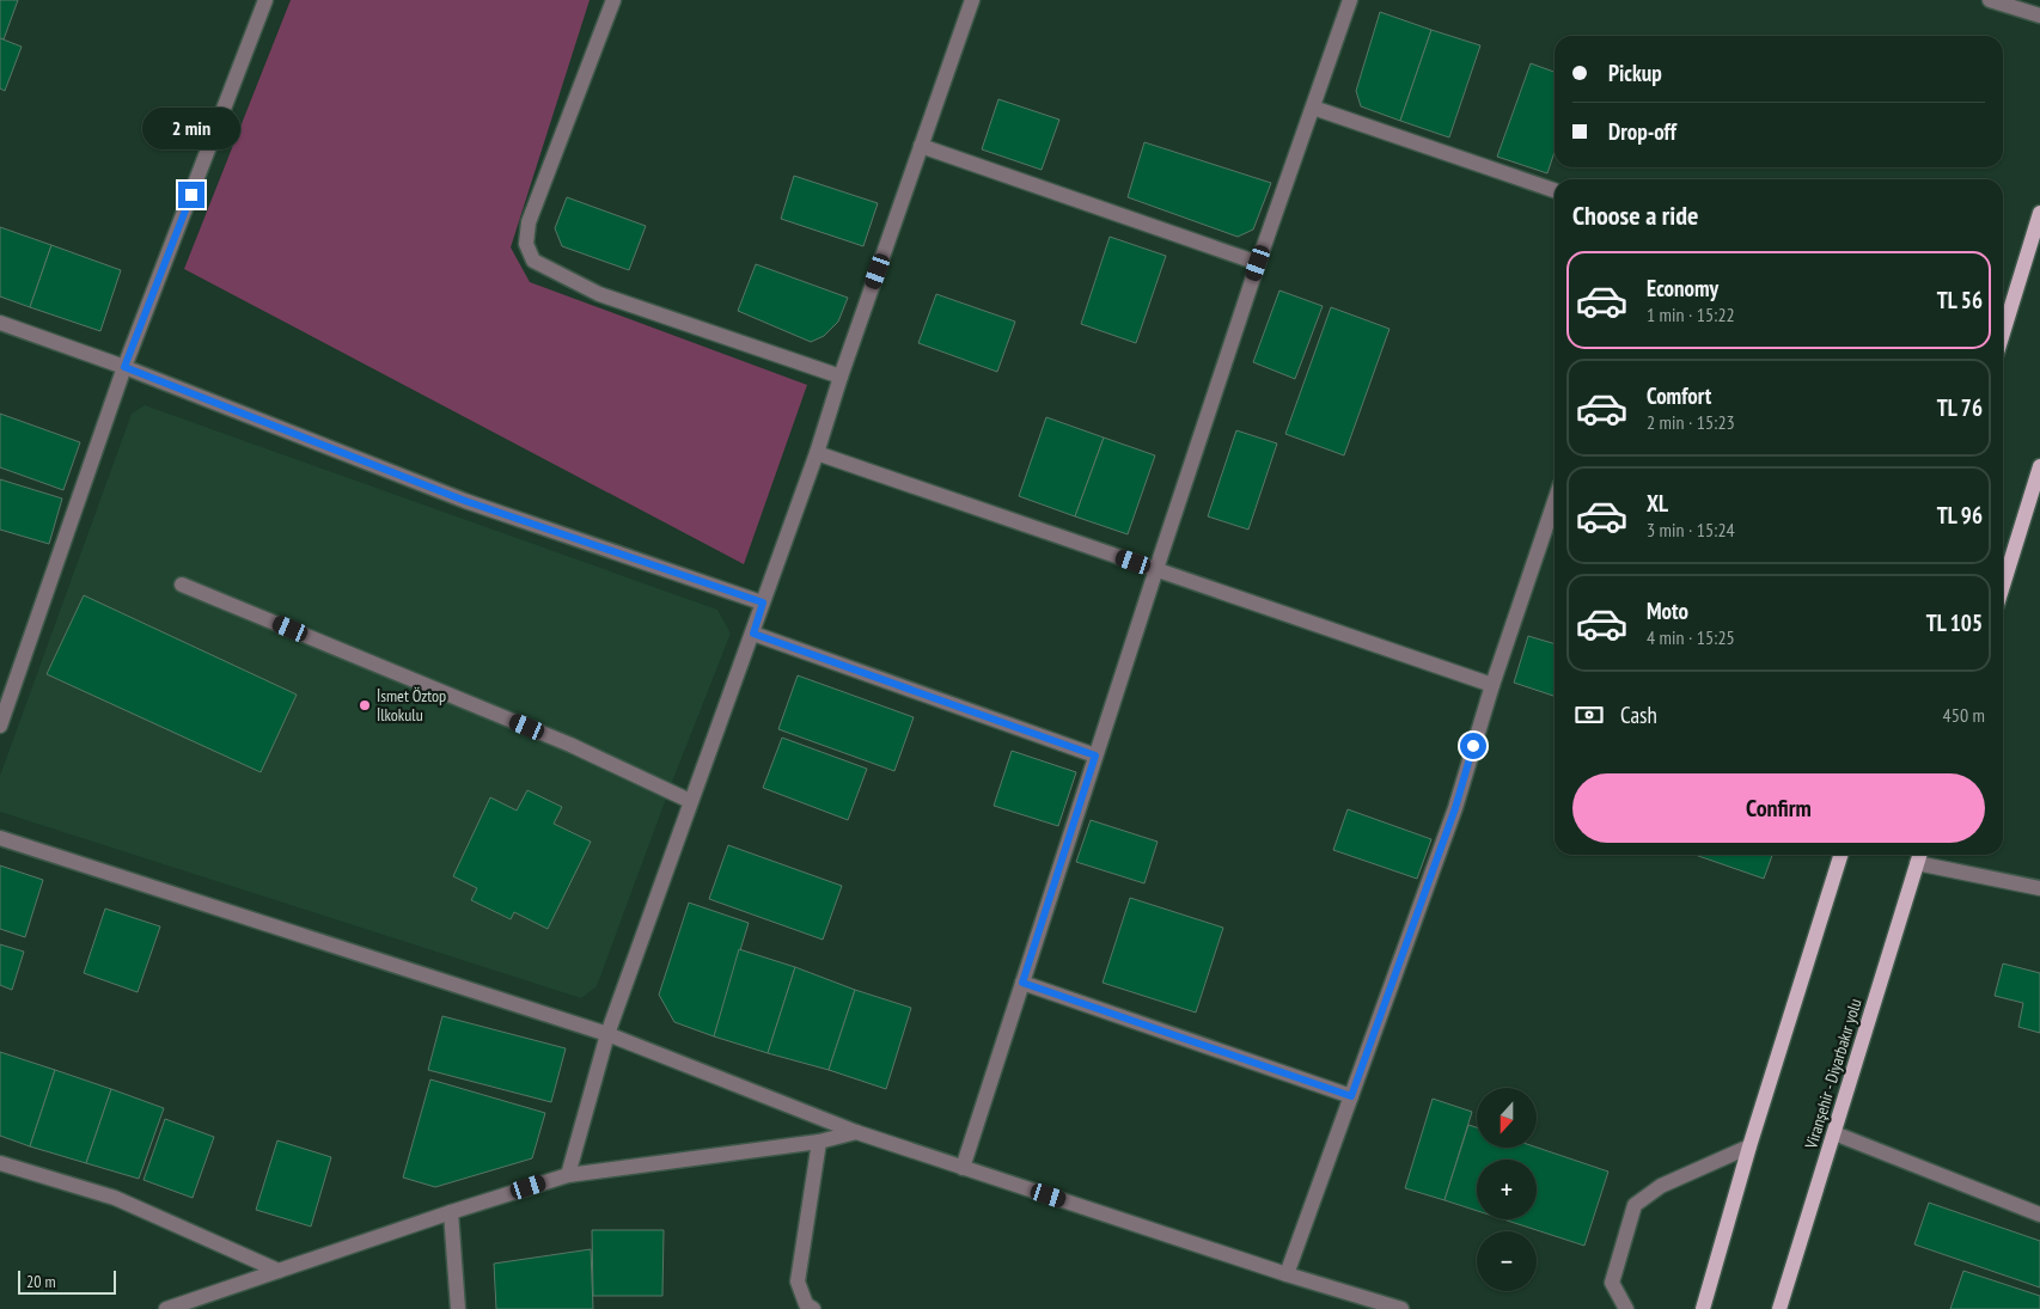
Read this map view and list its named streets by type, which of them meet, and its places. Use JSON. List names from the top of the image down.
{
  "streets": {
    "main road": ["Viranşehir - Diyarbakır yolu"]
  },
  "places": ["İsmet Öztop İlkokulu"],
  "scale_bar": "20 m",
  "north": "bottom",
  "page": {
    "banner": ["Pickup", "Drop-off"],
    "bubble": "2 min",
    "heading": "Choose a ride",
    "list": [
      {
        "name": "Economy",
        "note": "1 min · 15:22",
        "value": "TL 56"
      },
      {
        "name": "Comfort",
        "note": "2 min · 15:23",
        "value": "TL 76"
      },
      {
        "name": "XL",
        "note": "3 min · 15:24",
        "value": "TL 96"
      },
      {
        "name": "Moto",
        "note": "4 min · 15:25",
        "value": "TL 105"
      }
    ],
    "pay": ["Cash", "450 m"],
    "buttons": "Confirm",
    "map_buttons": ["+", "−"],
    "scale": "20 m"
  }
}
